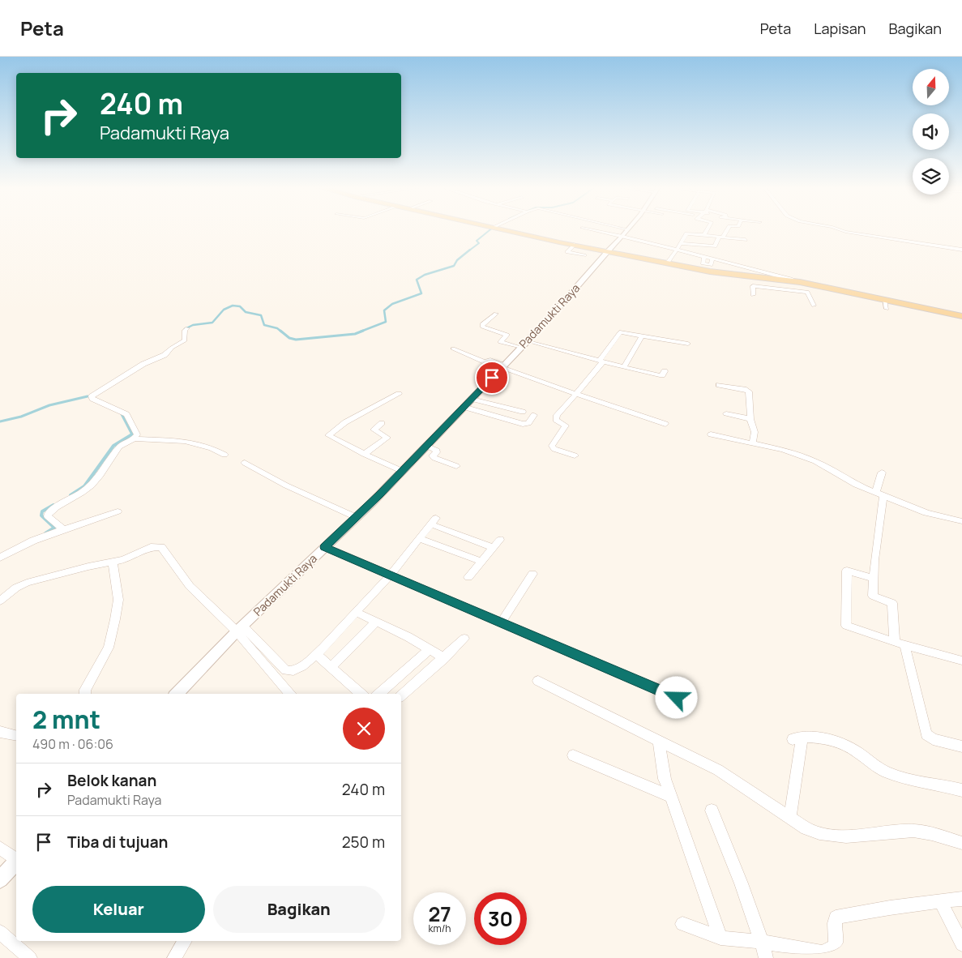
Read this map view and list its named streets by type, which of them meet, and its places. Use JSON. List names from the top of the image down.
{
  "streets": {
    "street": ["Padamukti Raya"]
  },
  "north": "top",
  "page": {
    "header": "Peta",
    "nav": ["Peta", "Lapisan", "Bagikan"],
    "turn": ["240 m", "Padamukti Raya"],
    "heading": ["2 mnt", "490 m · 06:06"],
    "list": [
      {
        "name": "Belok kanan",
        "note": "Padamukti Raya",
        "value": "240 m"
      },
      {
        "name": "Tiba di tujuan",
        "value": "250 m"
      }
    ],
    "buttons": ["Keluar", "Bagikan"],
    "speed": "27 km/h",
    "limit": "30"
  }
}
